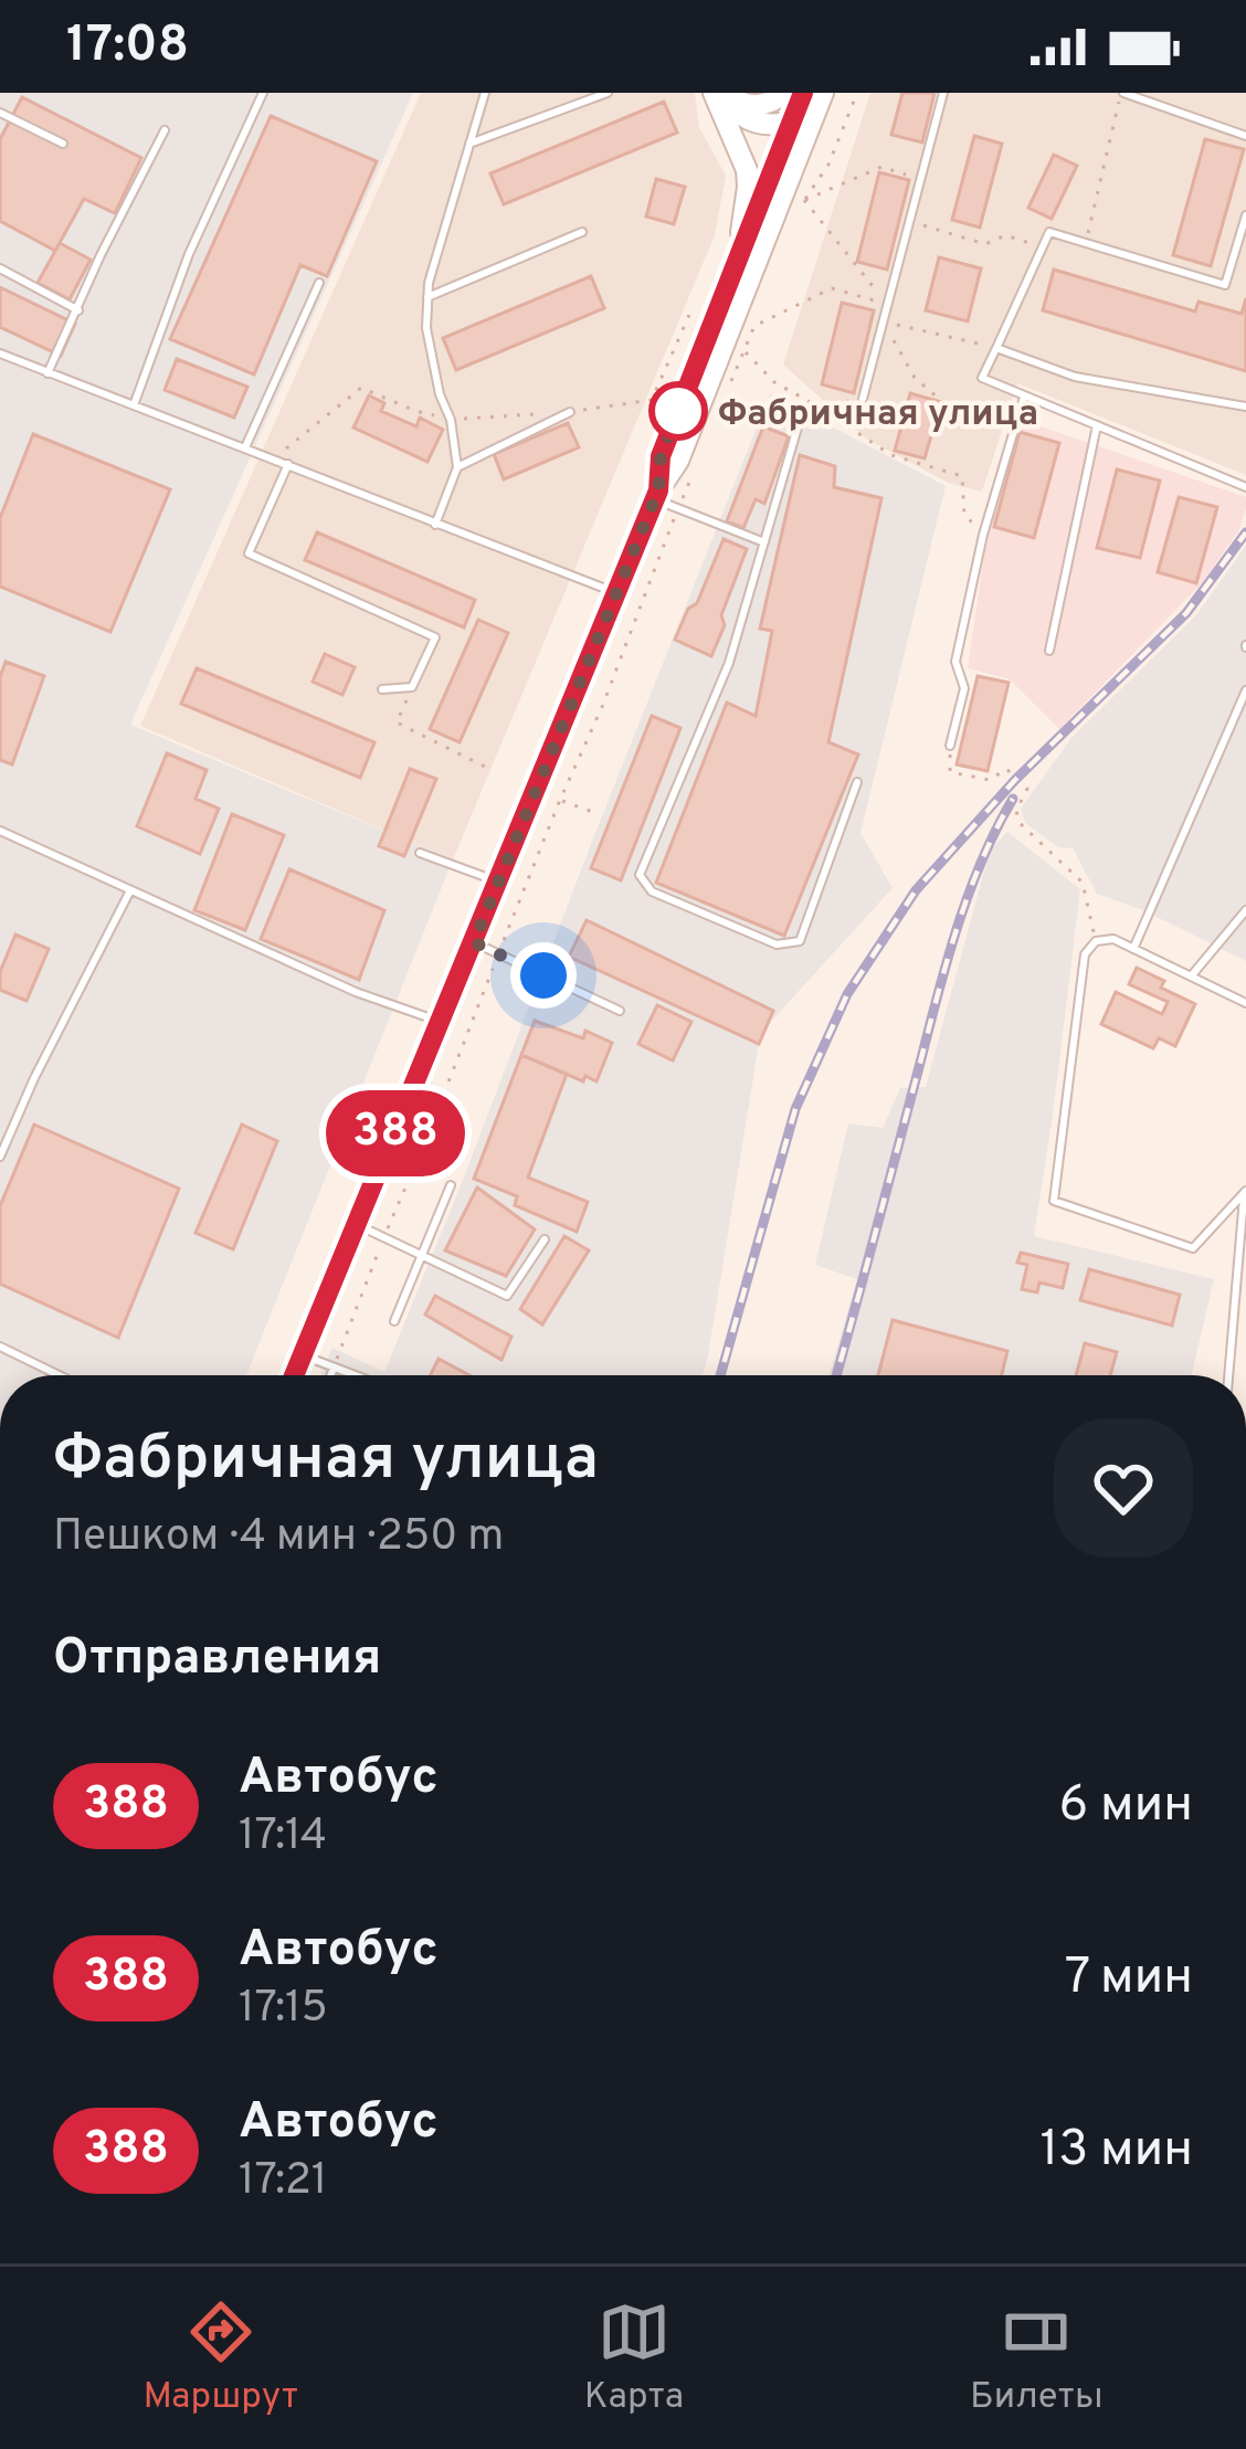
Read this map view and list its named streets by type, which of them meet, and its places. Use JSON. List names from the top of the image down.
{
  "places": ["Фабричная улица"],
  "lines": ["bus line 388"],
  "page": {
    "status": "17:08",
    "on_map": "388",
    "heading": [
      ["Фабричная улица", "Пешком · 4 мин · 250 m"],
      "Отправления"
    ],
    "list": [
      {
        "mark": "388",
        "name": "Автобус",
        "note": "17:14",
        "value": "6 мин"
      },
      {
        "mark": "388",
        "name": "Автобус",
        "note": "17:15",
        "value": "7 мин"
      },
      {
        "mark": "388",
        "name": "Автобус",
        "note": "17:21",
        "value": "13 мин"
      }
    ],
    "tabs": ["Маршрут", "Карта", "Билеты"]
  }
}
